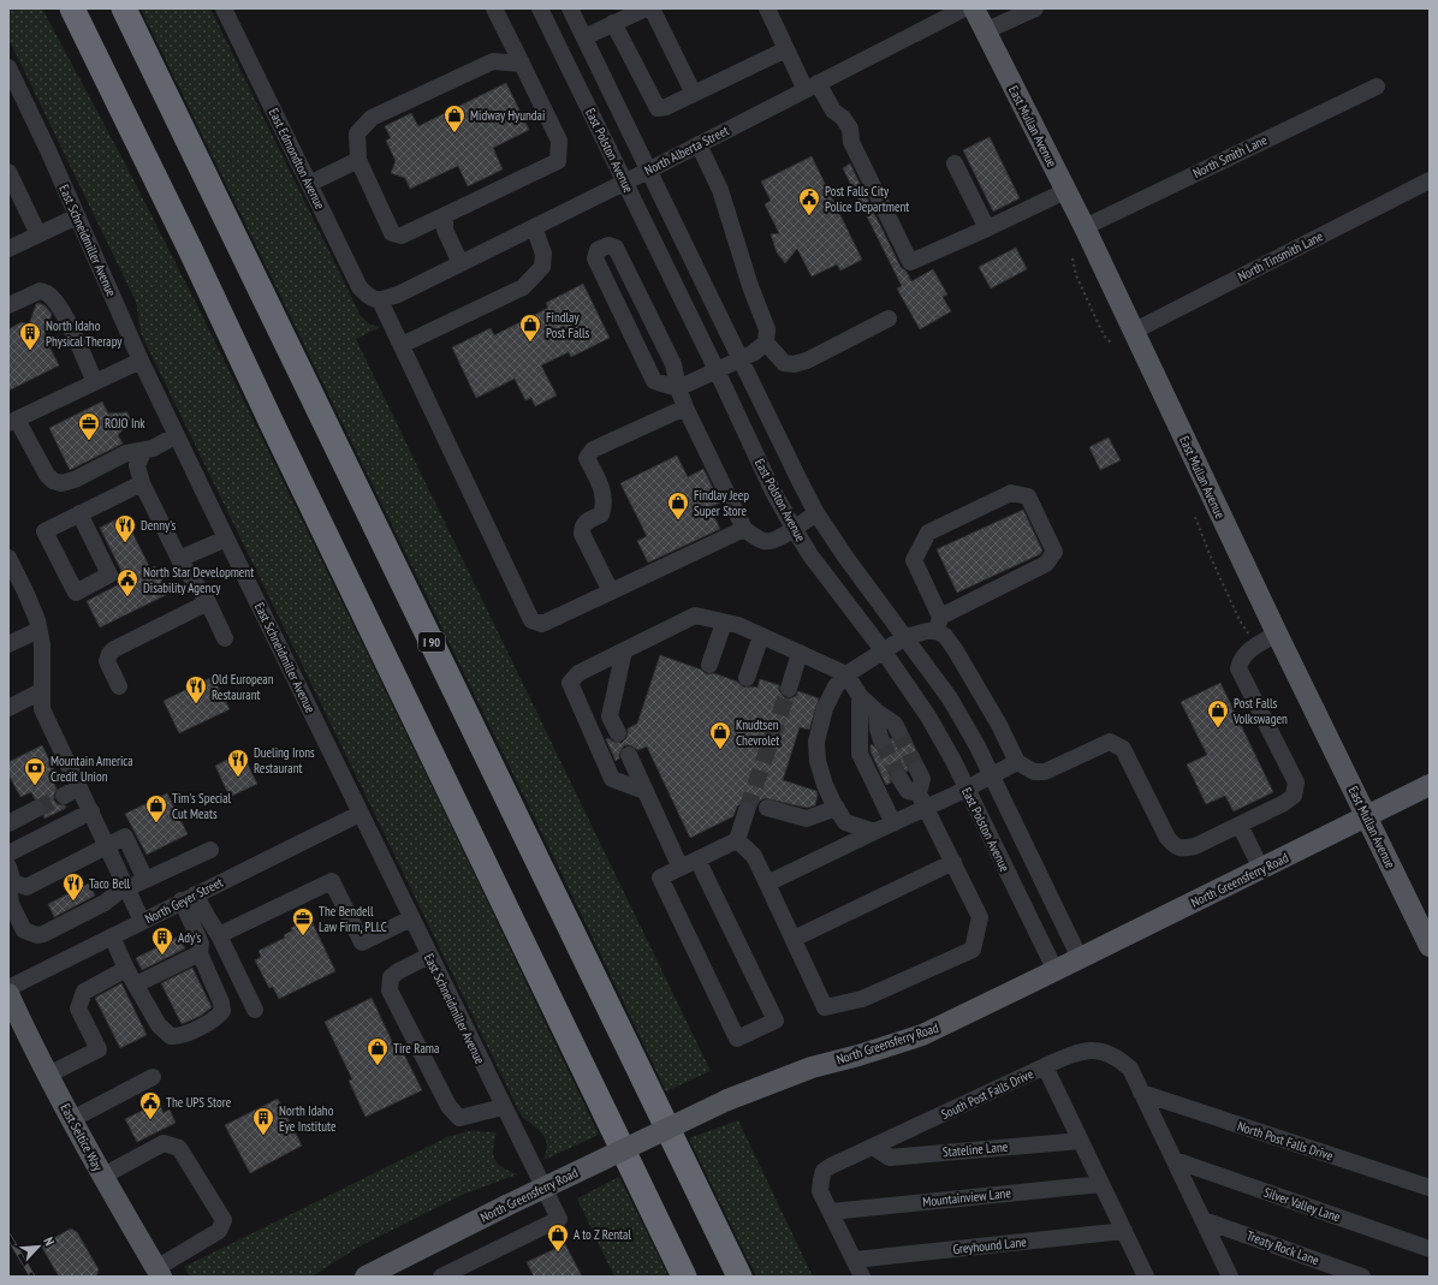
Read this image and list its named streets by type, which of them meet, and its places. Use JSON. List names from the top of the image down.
{
  "streets": {
    "highway": ["I 90"],
    "main road": ["East Mullan Avenue", "North Greensferry Road", "East Seltice Way"],
    "street": [
      "East Polston Avenue",
      "North Alberta Street",
      "North Smith Lane",
      "East Edmondton Avenue",
      "East Schneidmiller Avenue",
      "North Tinsmith Lane",
      "North Geyer Street",
      "South Post Falls Drive",
      "North Post Falls Drive",
      "Stateline Lane",
      "Mountainview Lane",
      "Silver Valley Lane",
      "Greyhound Lane",
      "Treaty Rock Lane"
    ]
  },
  "crossings": [
    ["East Mullan Avenue", "North Smith Lane"],
    ["East Mullan Avenue", "North Tinsmith Lane"],
    ["East Mullan Avenue", "North Greensferry Road"],
    ["East Polston Avenue", "North Alberta Street"],
    ["East Polston Avenue", "North Greensferry Road"],
    ["North Alberta Street", "East Edmondton Avenue"],
    ["East Schneidmiller Avenue", "North Geyer Street"],
    ["South Post Falls Drive", "Stateline Lane"],
    ["South Post Falls Drive", "Mountainview Lane"],
    ["South Post Falls Drive", "Greyhound Lane"]
  ],
  "places": {
    "shop": [
      "Midway Hyundai",
      "Findlay Post Falls",
      "Findlay Jeep Super Store",
      "Post Falls Volkswagen",
      "Knudtsen Chevrolet",
      "Tim's Special Cut Meats",
      "Tire Rama",
      "A to Z Rental"
    ],
    "public building": ["Post Falls City Police Department", "North Star Development Disability Agency", "The UPS Store"],
    "building": ["North Idaho Physical Therapy", "Ady's", "North Idaho Eye Institute"],
    "office": ["ROJO Ink", "The Bendell Law Firm, PLLC"],
    "restaurant": [
      "Denny's",
      "Old European Restaurant",
      "Dueling Irons Restaurant",
      "Taco Bell"
    ],
    "bank": ["Mountain America Credit Union"]
  },
  "north": "top right"
}
